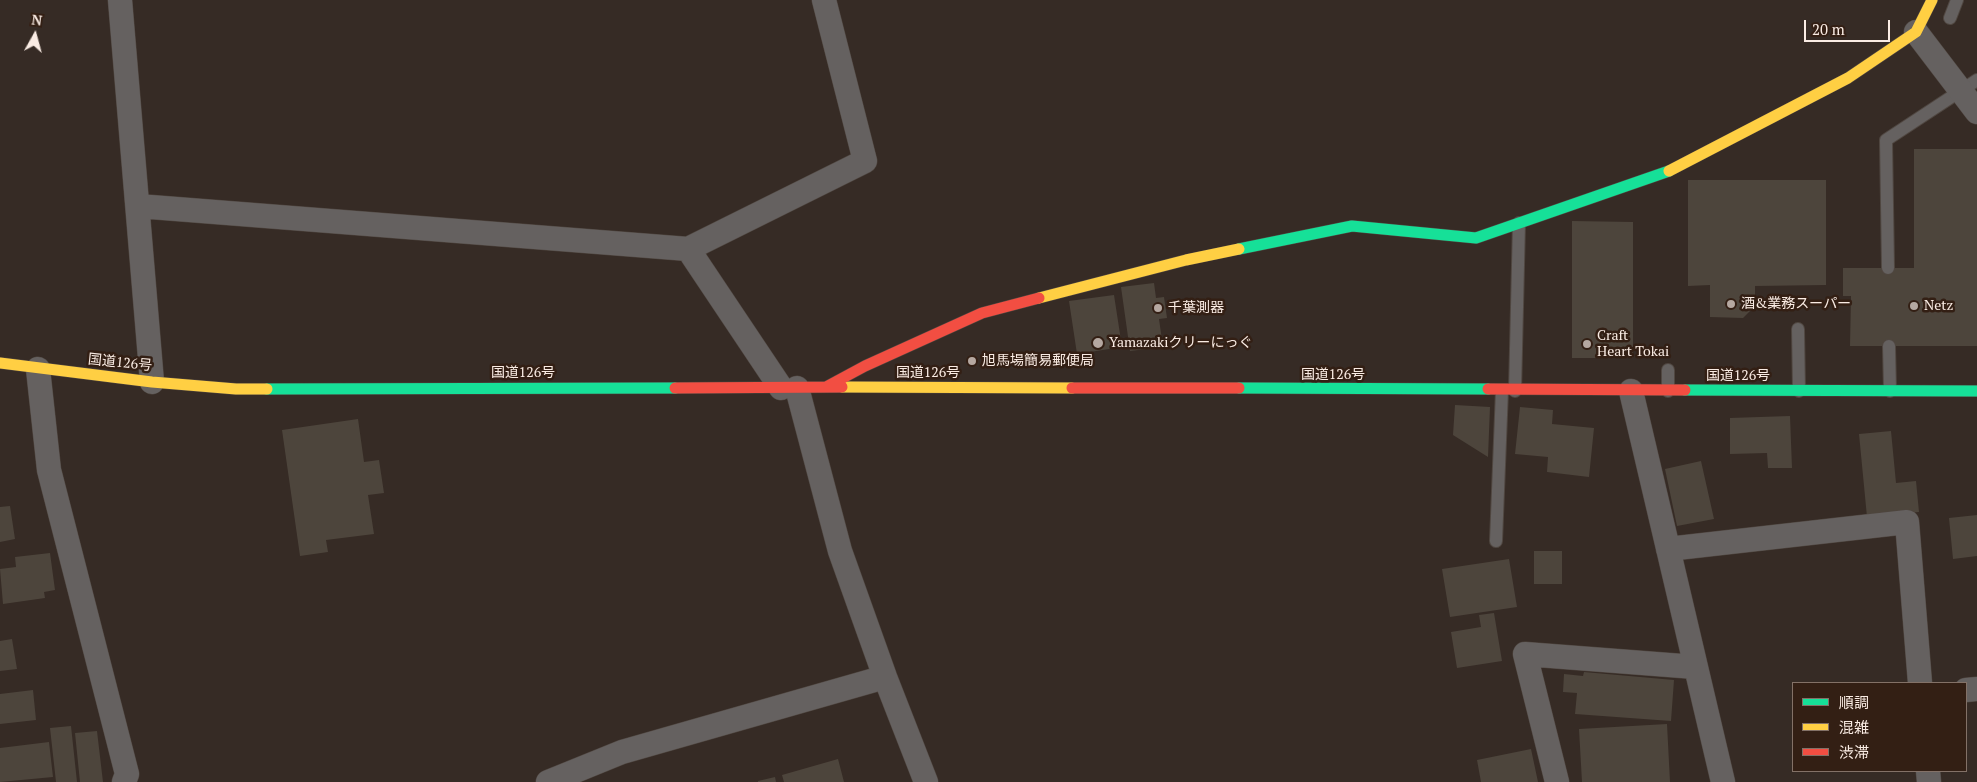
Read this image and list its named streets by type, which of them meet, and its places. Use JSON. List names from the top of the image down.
{
  "streets": {
    "main road": ["国道126号"]
  },
  "places": [
    "酒&業務スーパー",
    "Netz",
    "千葉測器",
    "Yamazakiクリーにっぐ",
    "Craft Heart Tokai",
    "旭馬場簡易郵便局"
  ],
  "legend": ["順調", "混雑", "渋滞"],
  "scale_bar": "20 m",
  "north": "top"
}
